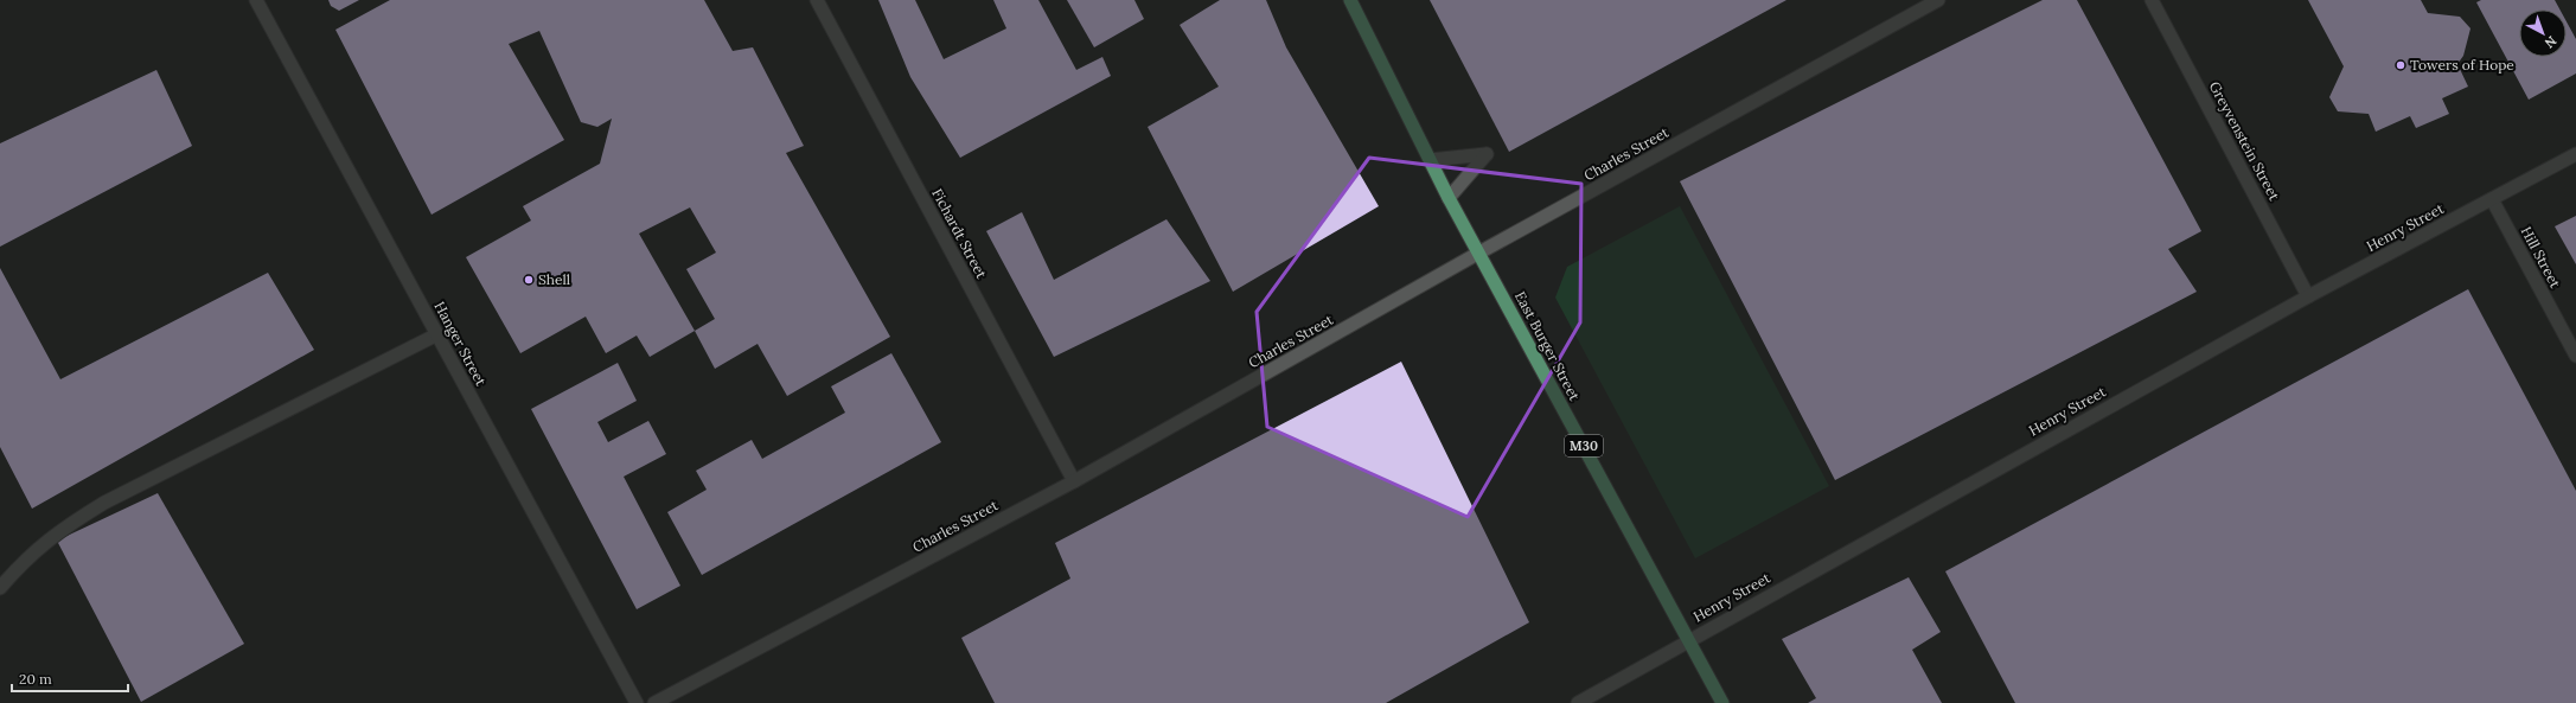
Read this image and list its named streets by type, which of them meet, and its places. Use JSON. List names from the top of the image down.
{
  "streets": {
    "main road": ["East Burger Street", "M30"],
    "street": [
      "Greyvenstein Street",
      "Charles Street",
      "Henry Street",
      "Fichardt Street",
      "Hill Street",
      "Hanger Street"
    ]
  },
  "crossings": [
    ["Greyvenstein Street", "Henry Street"],
    ["Charles Street", "Fichardt Street"],
    ["Charles Street", "East Burger Street"],
    ["Henry Street", "Hill Street"],
    ["Henry Street", "East Burger Street"]
  ],
  "places": ["Towers of Hope", "Shell"],
  "scale_bar": "20 m",
  "north": "bottom right"
}
